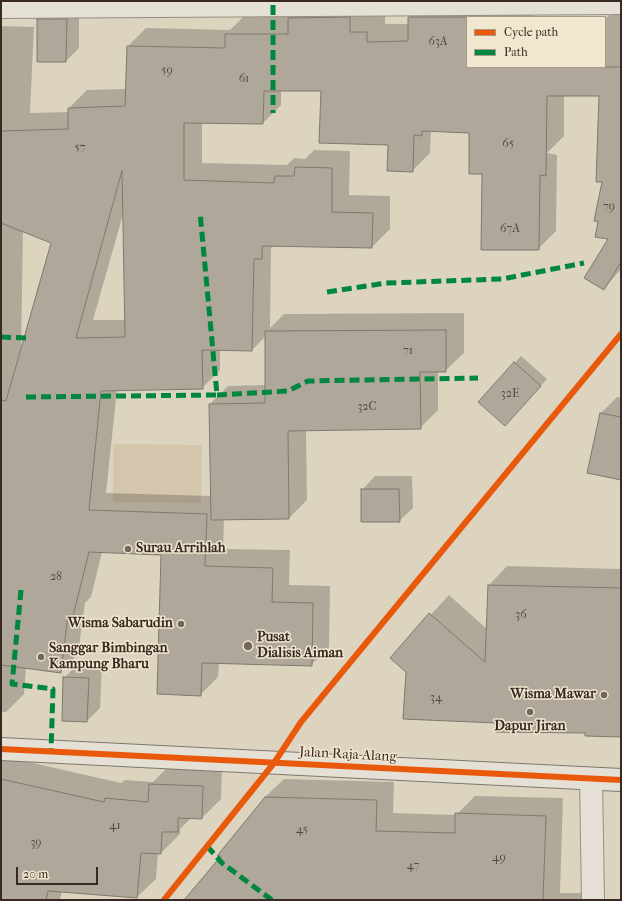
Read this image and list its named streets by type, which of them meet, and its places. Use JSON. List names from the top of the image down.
{
  "streets": {
    "street": ["Jalan Raja Alang"]
  },
  "places": [
    "Surau Arrihlah",
    "Wisma Sabarudin",
    "Pusat Dialisis Aiman",
    "Sanggar Bimbingan Kampung Bharu",
    "Wisma Mawar",
    "Dapur Jiran"
  ],
  "house_numbers": [
    "63A",
    "59",
    "61",
    "65",
    "57",
    "79",
    "67A",
    "71",
    "32E",
    "32C",
    "28",
    "36",
    "34",
    "41",
    "45",
    "39",
    "49",
    "47"
  ],
  "legend": ["Cycle path", "Path"],
  "scale_bar": "20 m"
}
